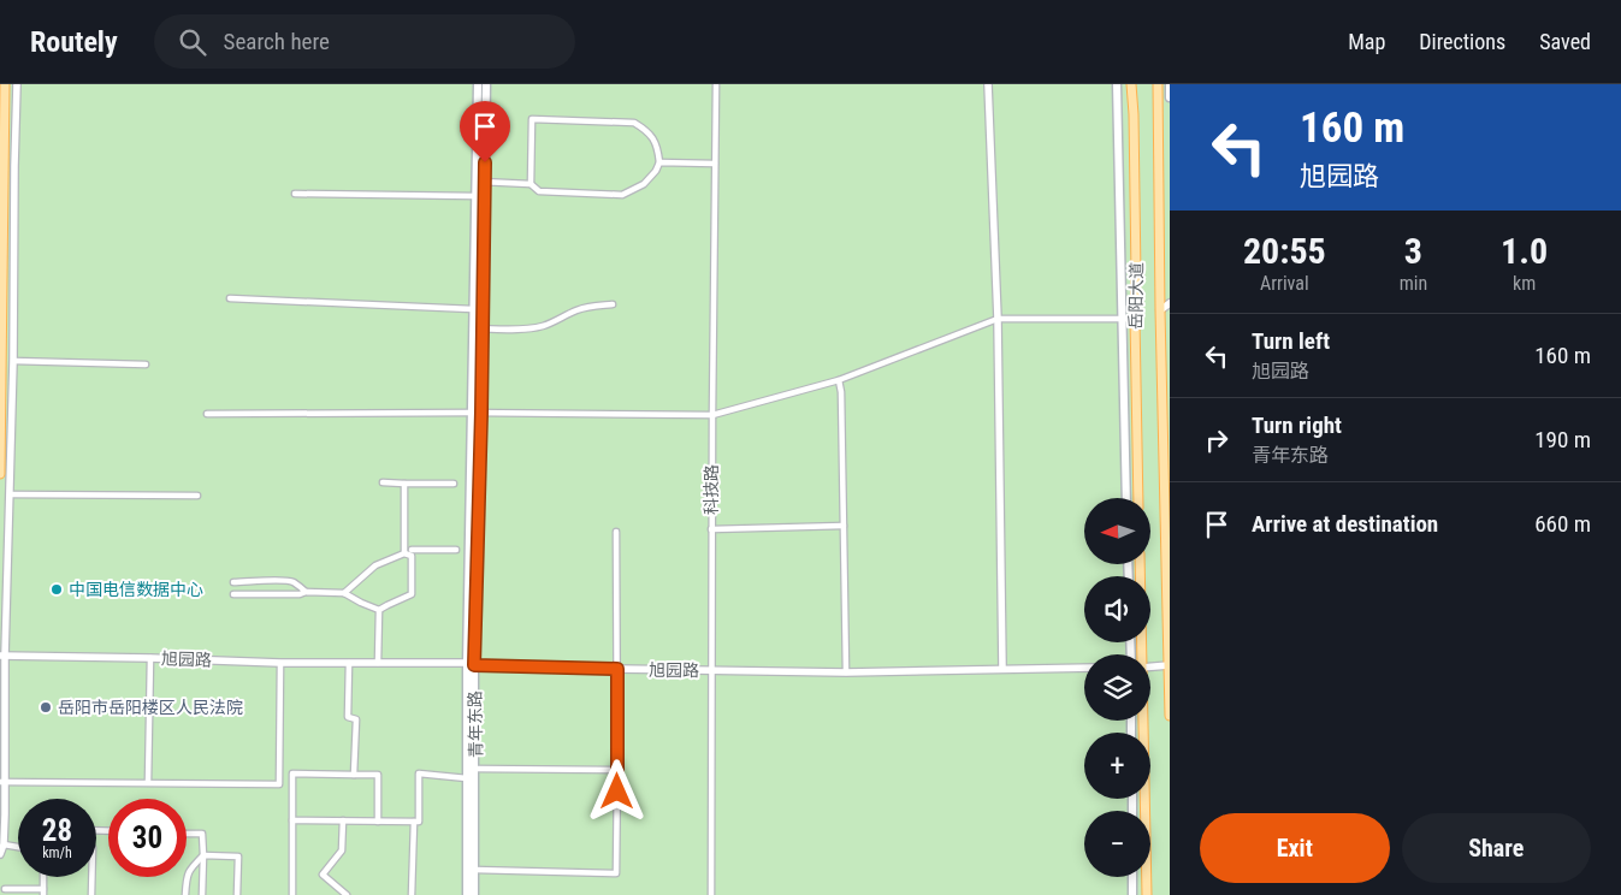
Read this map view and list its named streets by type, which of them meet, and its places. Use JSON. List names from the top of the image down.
{
  "streets": {
    "main road": ["岳阳大道", "青年东路"],
    "street": ["科技路", "旭园路"]
  },
  "crossings": [
    ["科技路", "旭园路"],
    ["旭园路", "青年东路"]
  ],
  "places": ["中国电信数据中心", "岳阳市岳阳楼区人民法院"],
  "north": "left",
  "page": {
    "header": "Routely",
    "search": "Search here",
    "nav": ["Map", "Directions", "Saved"],
    "turn": ["160 m", "旭园路"],
    "eta": [
      "20:55",
      "Arrival",
      "3",
      "min",
      "1.0",
      "km"
    ],
    "list": [
      {
        "name": "Turn left",
        "note": "旭园路",
        "value": "160 m"
      },
      {
        "name": "Turn right",
        "note": "青年东路",
        "value": "190 m"
      },
      {
        "name": "Arrive at destination",
        "value": "660 m"
      }
    ],
    "map_buttons": ["+", "−"],
    "speed": "28 km/h",
    "limit": "30",
    "buttons": ["Exit", "Share"]
  }
}
